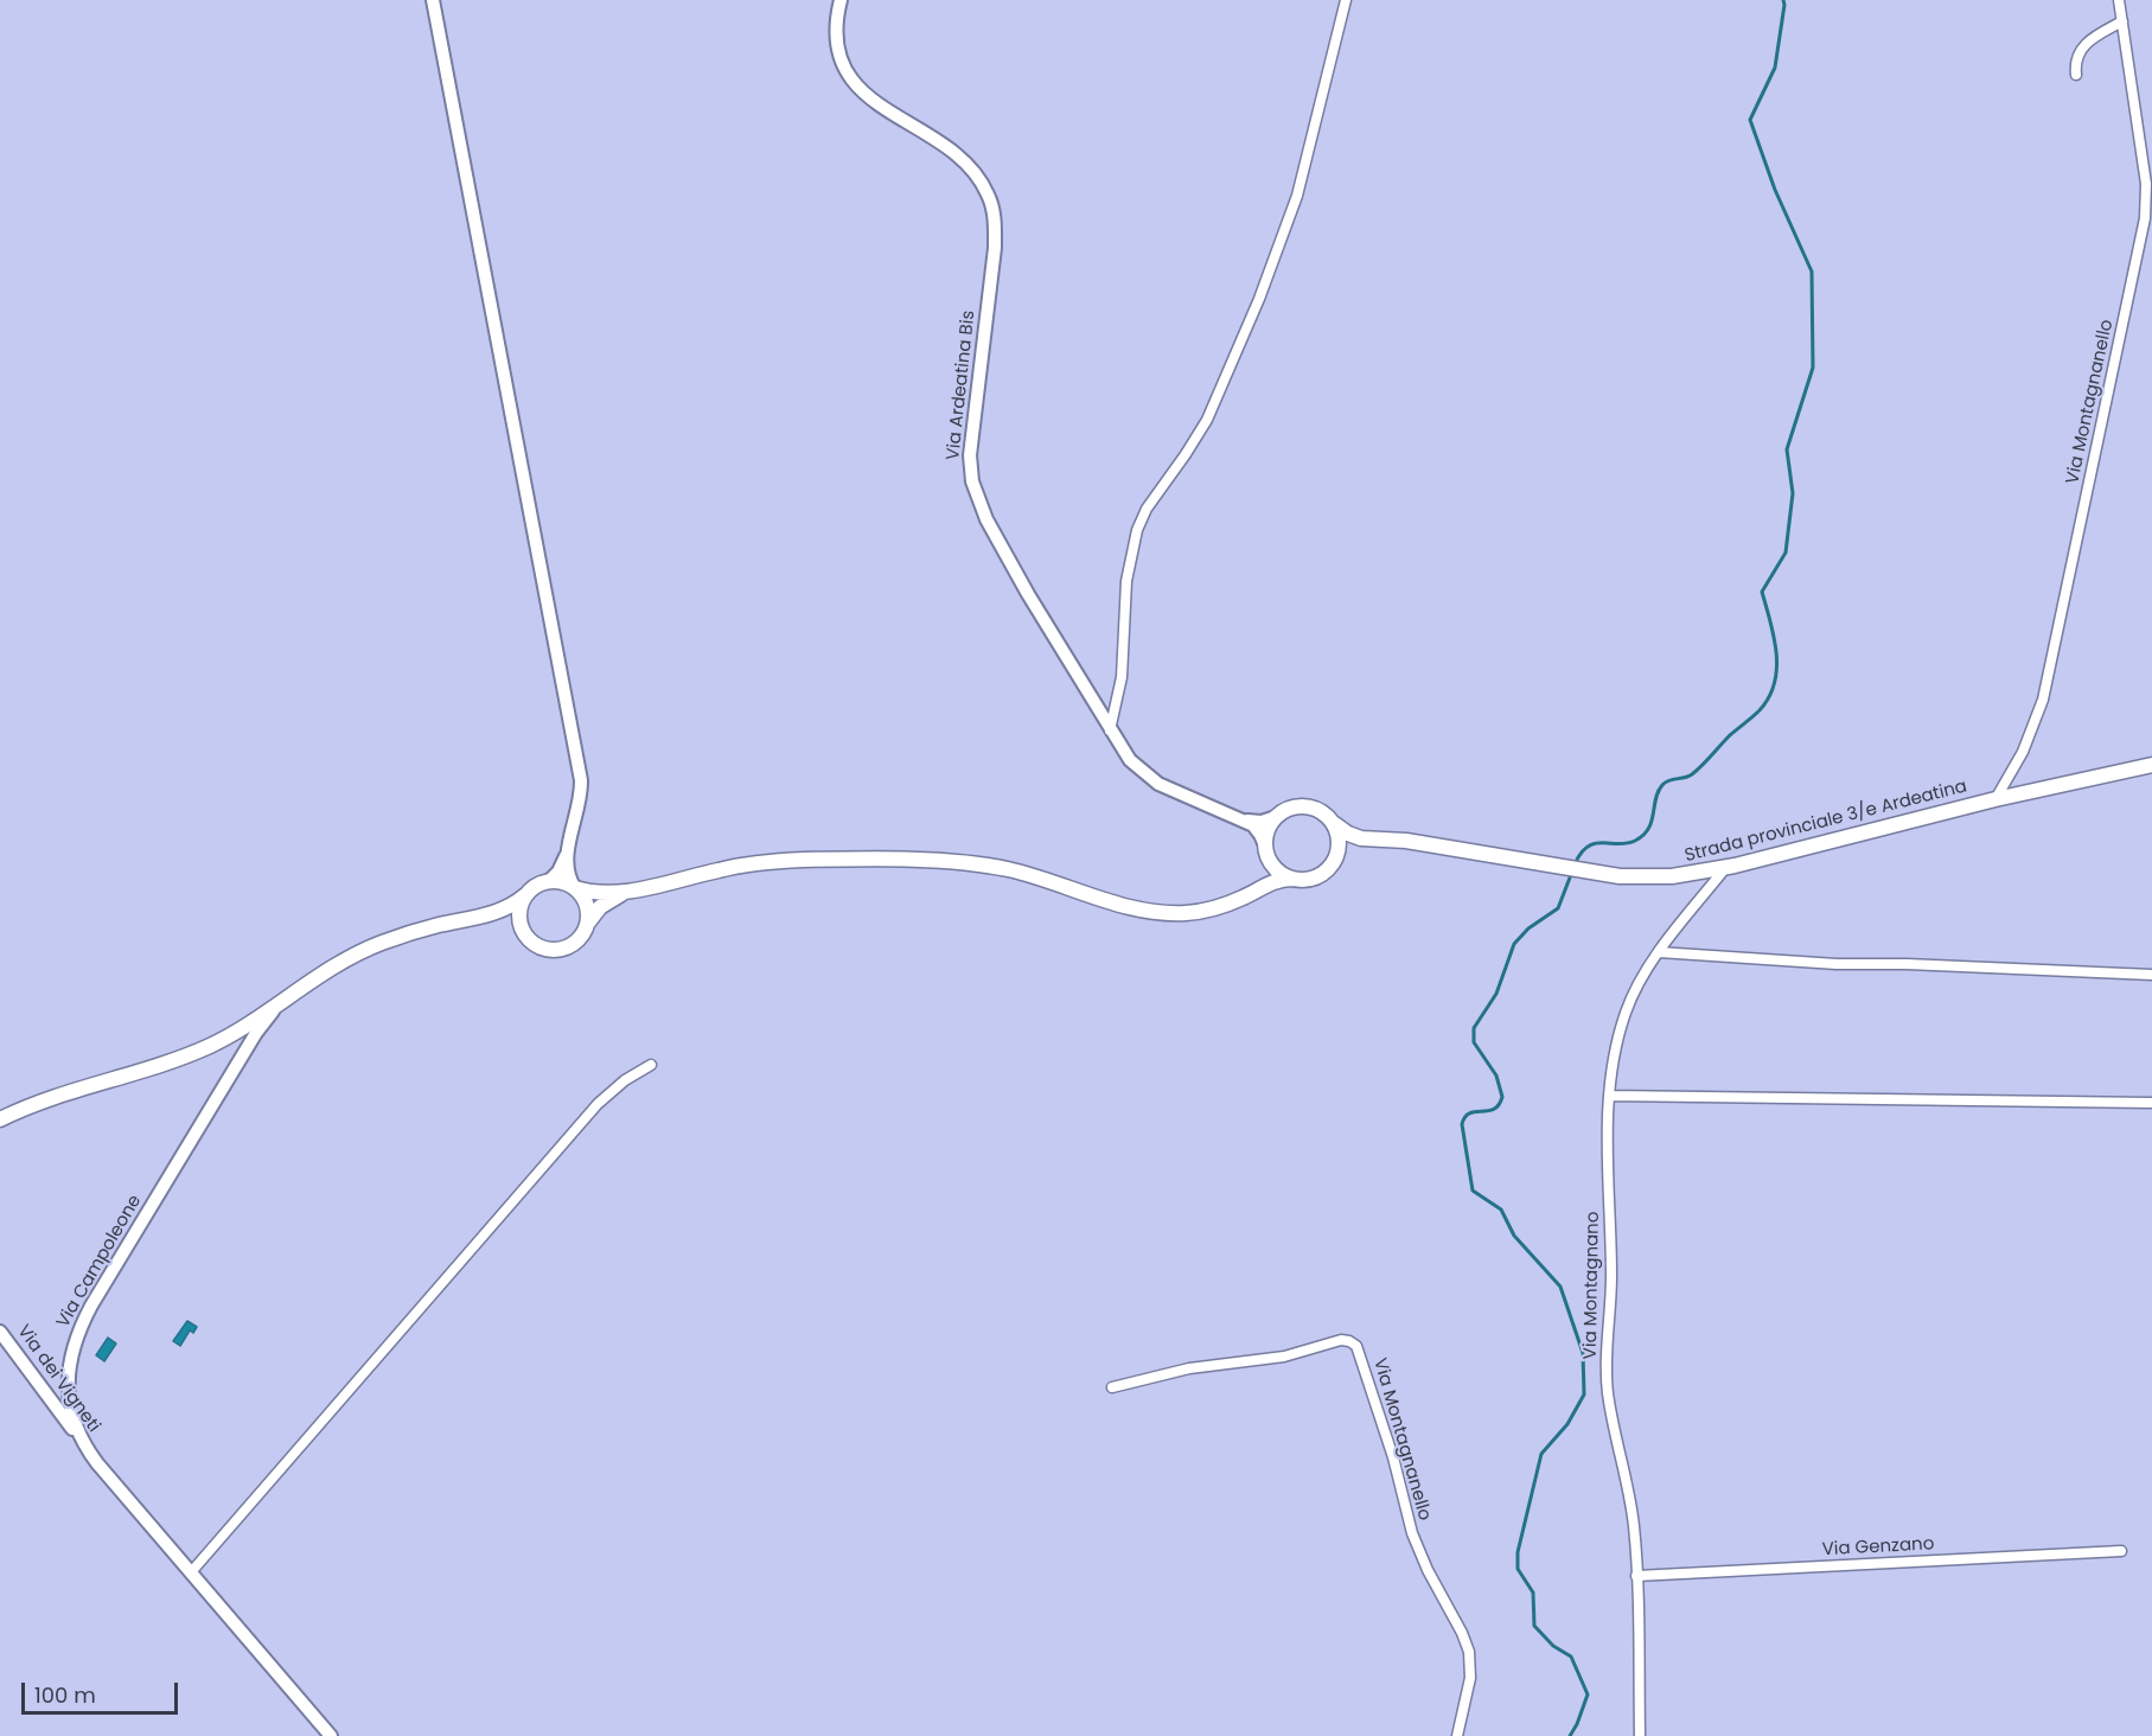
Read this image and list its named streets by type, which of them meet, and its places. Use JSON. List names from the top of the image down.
{
  "streets": {
    "main road": ["Strada provinciale 3/e Ardeatina"],
    "street": [
      "Via Ardeatina Bis",
      "Via Montagnanello",
      "Via Campoleone",
      "Via Montagnano",
      "Via dei Vigneti",
      "Via Genzano"
    ]
  },
  "crossings": [
    ["Via Montagnanello", "Strada provinciale 3/e Ardeatina"],
    ["Strada provinciale 3/e Ardeatina", "Via Montagnano"],
    ["Via Campoleone", "Via dei Vigneti"],
    ["Via Montagnano", "Via Genzano"]
  ],
  "scale_bar": "100 m"
}
